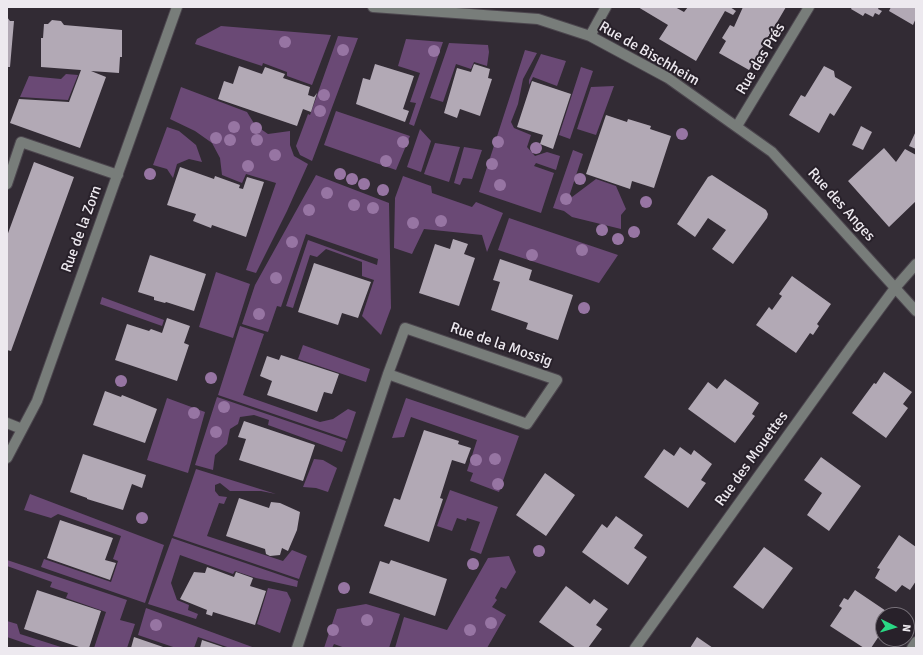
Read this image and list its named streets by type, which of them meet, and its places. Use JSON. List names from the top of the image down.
{
  "streets": {
    "street": [
      "Rue de Bischheim",
      "Rue des Prés",
      "Rue des Anges",
      "Rue de la Zorn",
      "Rue de la Mossig",
      "Rue des Mouettes"
    ]
  },
  "crossings": [
    ["Rue de Bischheim", "Rue des Prés"],
    ["Rue de Bischheim", "Rue des Anges"],
    ["Rue des Prés", "Rue des Anges"],
    ["Rue des Anges", "Rue des Mouettes"]
  ],
  "north": "right"
}
